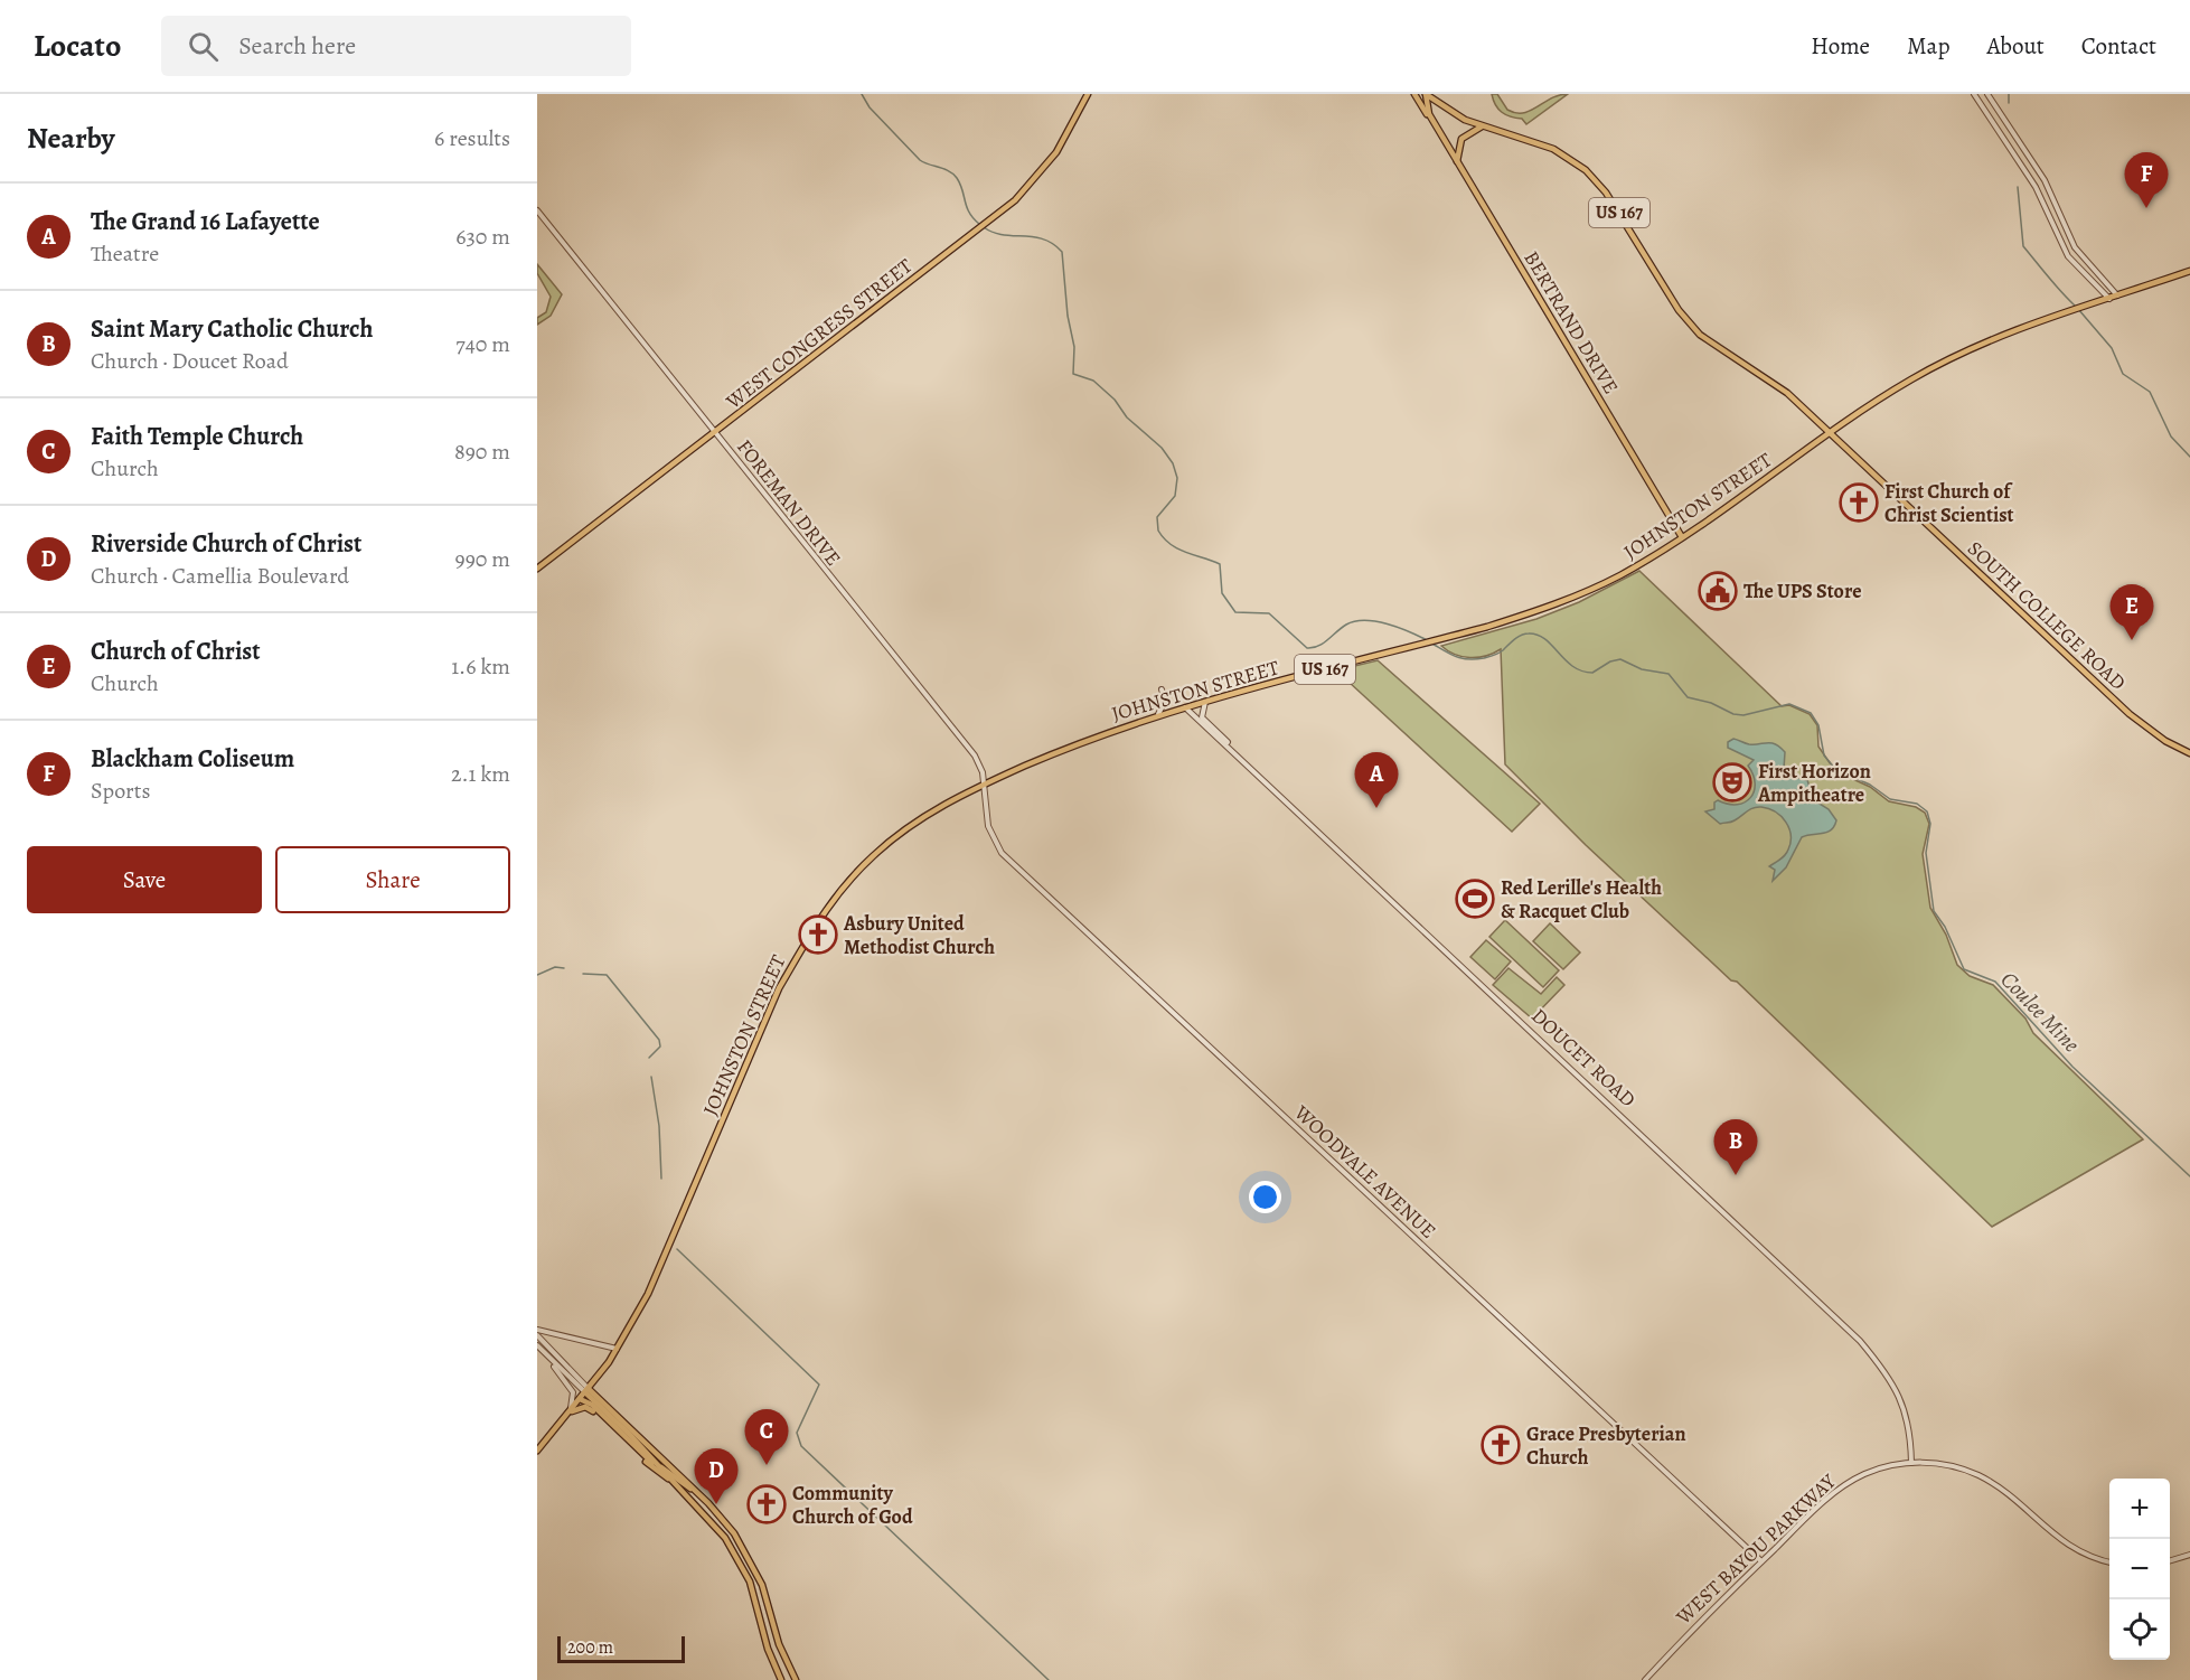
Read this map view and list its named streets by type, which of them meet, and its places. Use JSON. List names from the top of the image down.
{
  "streets": {
    "main road": [
      "US 167",
      "BERTRAND DRIVE",
      "WEST CONGRESS STREET",
      "JOHNSTON STREET",
      "SOUTH COLLEGE ROAD"
    ],
    "street": [
      "FOREMAN DRIVE",
      "DOUCET ROAD",
      "WOODVALE AVENUE",
      "WEST BAYOU PARKWAY"
    ]
  },
  "crossings": [
    ["US 167", "BERTRAND DRIVE"],
    ["US 167", "JOHNSTON STREET"],
    ["US 167", "SOUTH COLLEGE ROAD"],
    ["BERTRAND DRIVE", "JOHNSTON STREET"],
    ["WEST CONGRESS STREET", "FOREMAN DRIVE"],
    ["FOREMAN DRIVE", "JOHNSTON STREET"],
    ["FOREMAN DRIVE", "WOODVALE AVENUE"],
    ["JOHNSTON STREET", "SOUTH COLLEGE ROAD"],
    ["JOHNSTON STREET", "DOUCET ROAD"],
    ["JOHNSTON STREET", "WOODVALE AVENUE"],
    ["DOUCET ROAD", "WEST BAYOU PARKWAY"],
    ["WOODVALE AVENUE", "WEST BAYOU PARKWAY"]
  ],
  "water": ["Coulee Mine"],
  "places": {
    "church": [
      "First Church of Christ Scientist",
      "Asbury United Methodist Church",
      "Grace Presbyterian Church",
      "Community Church of God"
    ],
    "public building": ["The UPS Store"],
    "theatre": ["First Horizon Ampitheatre"],
    "sports": ["Red Lerille's Health & Racquet Club"]
  },
  "scale_bar": "200 m",
  "page": {
    "header": "Locato",
    "search": "Search here",
    "nav": [
      "Home",
      "Map",
      "About",
      "Contact"
    ],
    "heading": ["Nearby", "6 results"],
    "pins": [
      "F",
      "E",
      "A",
      "B",
      "C",
      "D"
    ],
    "list": [
      {
        "mark": "A",
        "name": "The Grand 16 Lafayette",
        "note": "Theatre",
        "value": "630 m"
      },
      {
        "mark": "B",
        "name": "Saint Mary Catholic Church",
        "note": "Church · Doucet Road",
        "value": "740 m"
      },
      {
        "mark": "C",
        "name": "Faith Temple Church",
        "note": "Church",
        "value": "890 m"
      },
      {
        "mark": "D",
        "name": "Riverside Church of Christ",
        "note": "Church · Camellia Boulevard",
        "value": "990 m"
      },
      {
        "mark": "E",
        "name": "Church of Christ",
        "note": "Church",
        "value": "1.6 km"
      },
      {
        "mark": "F",
        "name": "Blackham Coliseum",
        "note": "Sports",
        "value": "2.1 km"
      }
    ],
    "buttons": ["Save", "Share"],
    "map_buttons": ["+", "−"],
    "scale": "200 m"
  }
}
